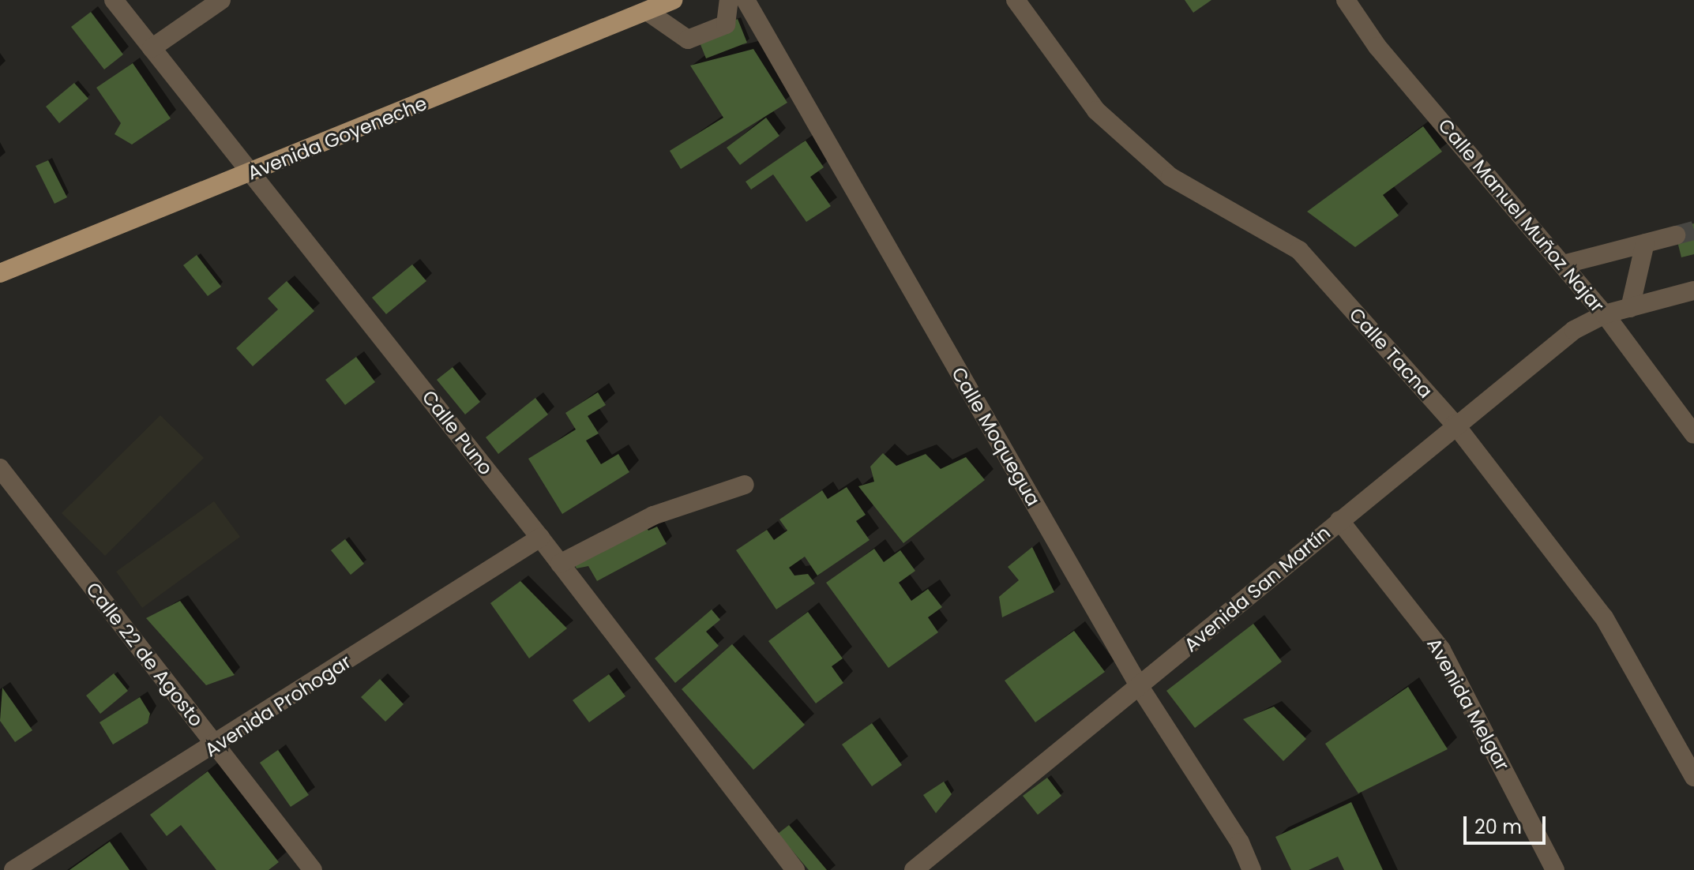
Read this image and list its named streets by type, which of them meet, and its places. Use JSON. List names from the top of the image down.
{
  "streets": {
    "main road": ["Avenida Goyeneche"],
    "street": [
      "Calle Manuel Muñoz Najar",
      "Calle Tacna",
      "Calle Puno",
      "Calle Moquegua",
      "Avenida San Martín",
      "Calle 22 de Agosto",
      "Avenida Melgar",
      "Avenida Prohogar"
    ]
  },
  "crossings": [
    ["Avenida Goyeneche", "Calle Puno"],
    ["Calle Manuel Muñoz Najar", "Avenida San Martín"],
    ["Calle Tacna", "Avenida San Martín"],
    ["Calle Puno", "Avenida Prohogar"],
    ["Calle Moquegua", "Avenida San Martín"],
    ["Avenida San Martín", "Avenida Melgar"],
    ["Calle 22 de Agosto", "Avenida Prohogar"]
  ],
  "scale_bar": "20 m"
}
